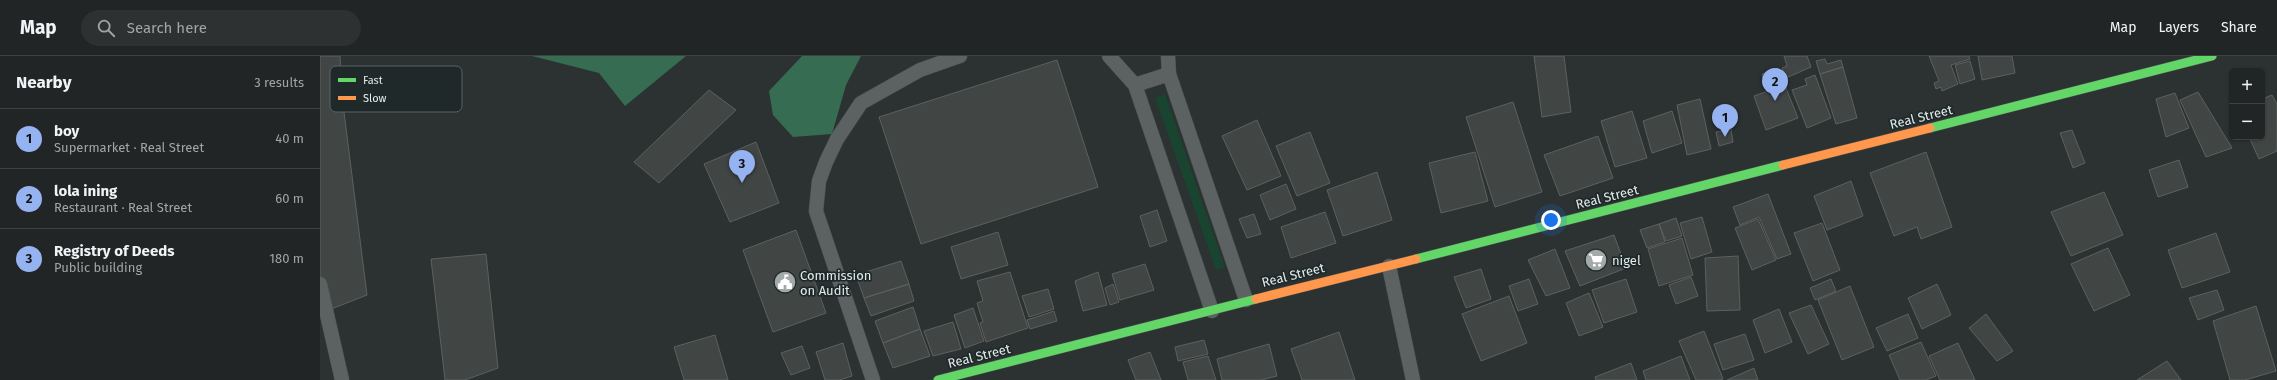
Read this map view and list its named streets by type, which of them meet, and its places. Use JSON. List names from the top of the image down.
{
  "streets": {
    "main road": ["Real Street"]
  },
  "places": {
    "supermarket": ["nigel"],
    "public building": ["Commission on Audit"]
  },
  "legend": ["Fast", "Slow"],
  "page": {
    "header": "Map",
    "search": "Search here",
    "nav": ["Map", "Layers", "Share"],
    "heading": ["Nearby", "3 results"],
    "map_buttons": ["+", "−"],
    "pins": ["2", "1", "3"],
    "list": [
      {
        "mark": "1",
        "name": "boy",
        "note": "Supermarket · Real Street",
        "value": "40 m"
      },
      {
        "mark": "2",
        "name": "lola ining",
        "note": "Restaurant · Real Street",
        "value": "60 m"
      },
      {
        "mark": "3",
        "name": "Registry of Deeds",
        "note": "Public building",
        "value": "180 m"
      }
    ]
  }
}
